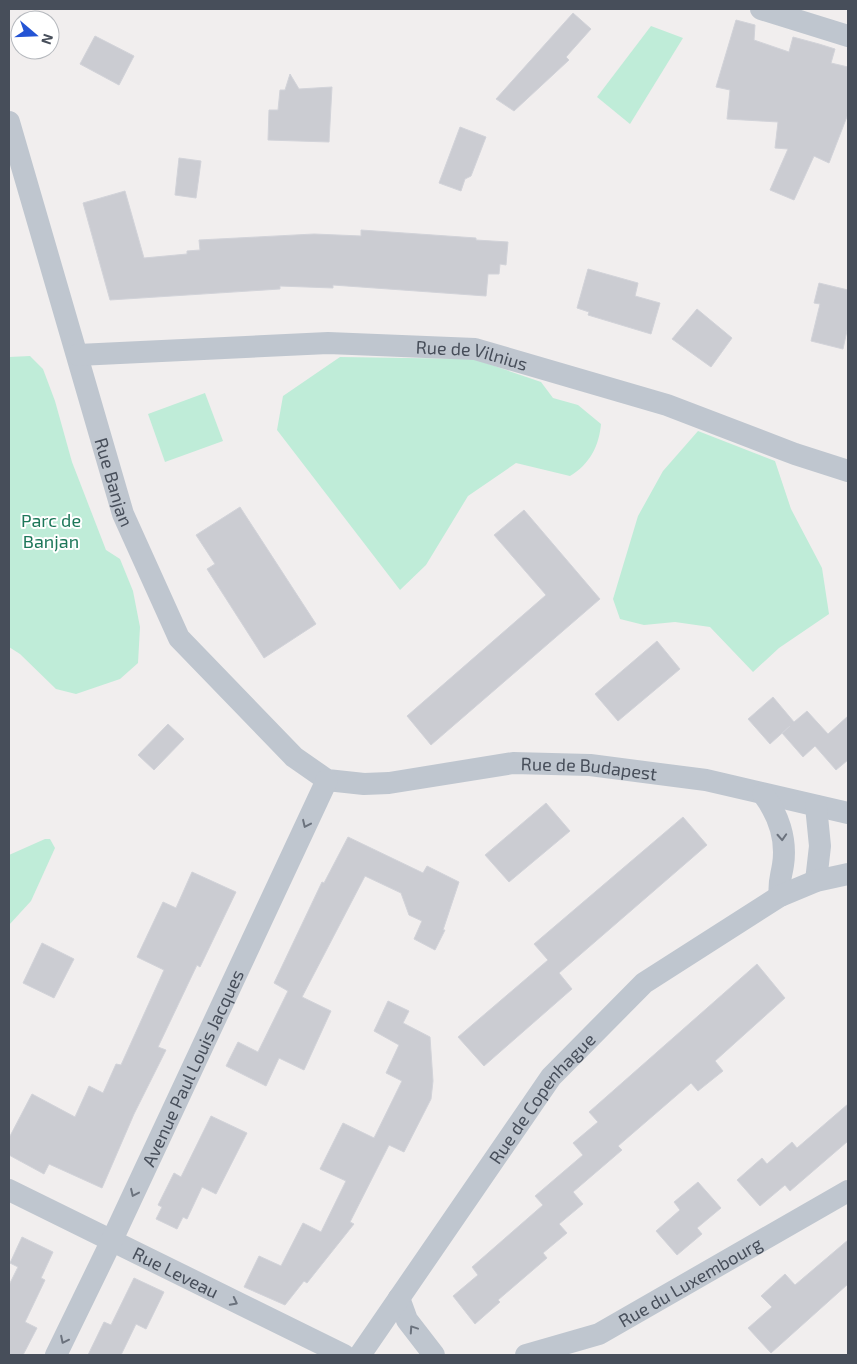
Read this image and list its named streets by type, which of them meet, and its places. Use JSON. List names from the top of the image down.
{
  "streets": {
    "street": [
      "Rue de Vilnius",
      "Rue Banjan",
      "Rue de Budapest",
      "Avenue Paul Louis Jacques",
      "Rue de Copenhague",
      "Rue Leveau",
      "Rue du Luxembourg"
    ]
  },
  "crossings": [
    ["Rue de Vilnius", "Rue Banjan"],
    ["Rue Banjan", "Rue de Budapest"],
    ["Rue Banjan", "Avenue Paul Louis Jacques"],
    ["Rue de Budapest", "Avenue Paul Louis Jacques"],
    ["Avenue Paul Louis Jacques", "Rue Leveau"]
  ],
  "one_way": ["Avenue Paul Louis Jacques", "Rue Leveau"],
  "parks": ["Parc de Banjan"],
  "north": "right"
}
